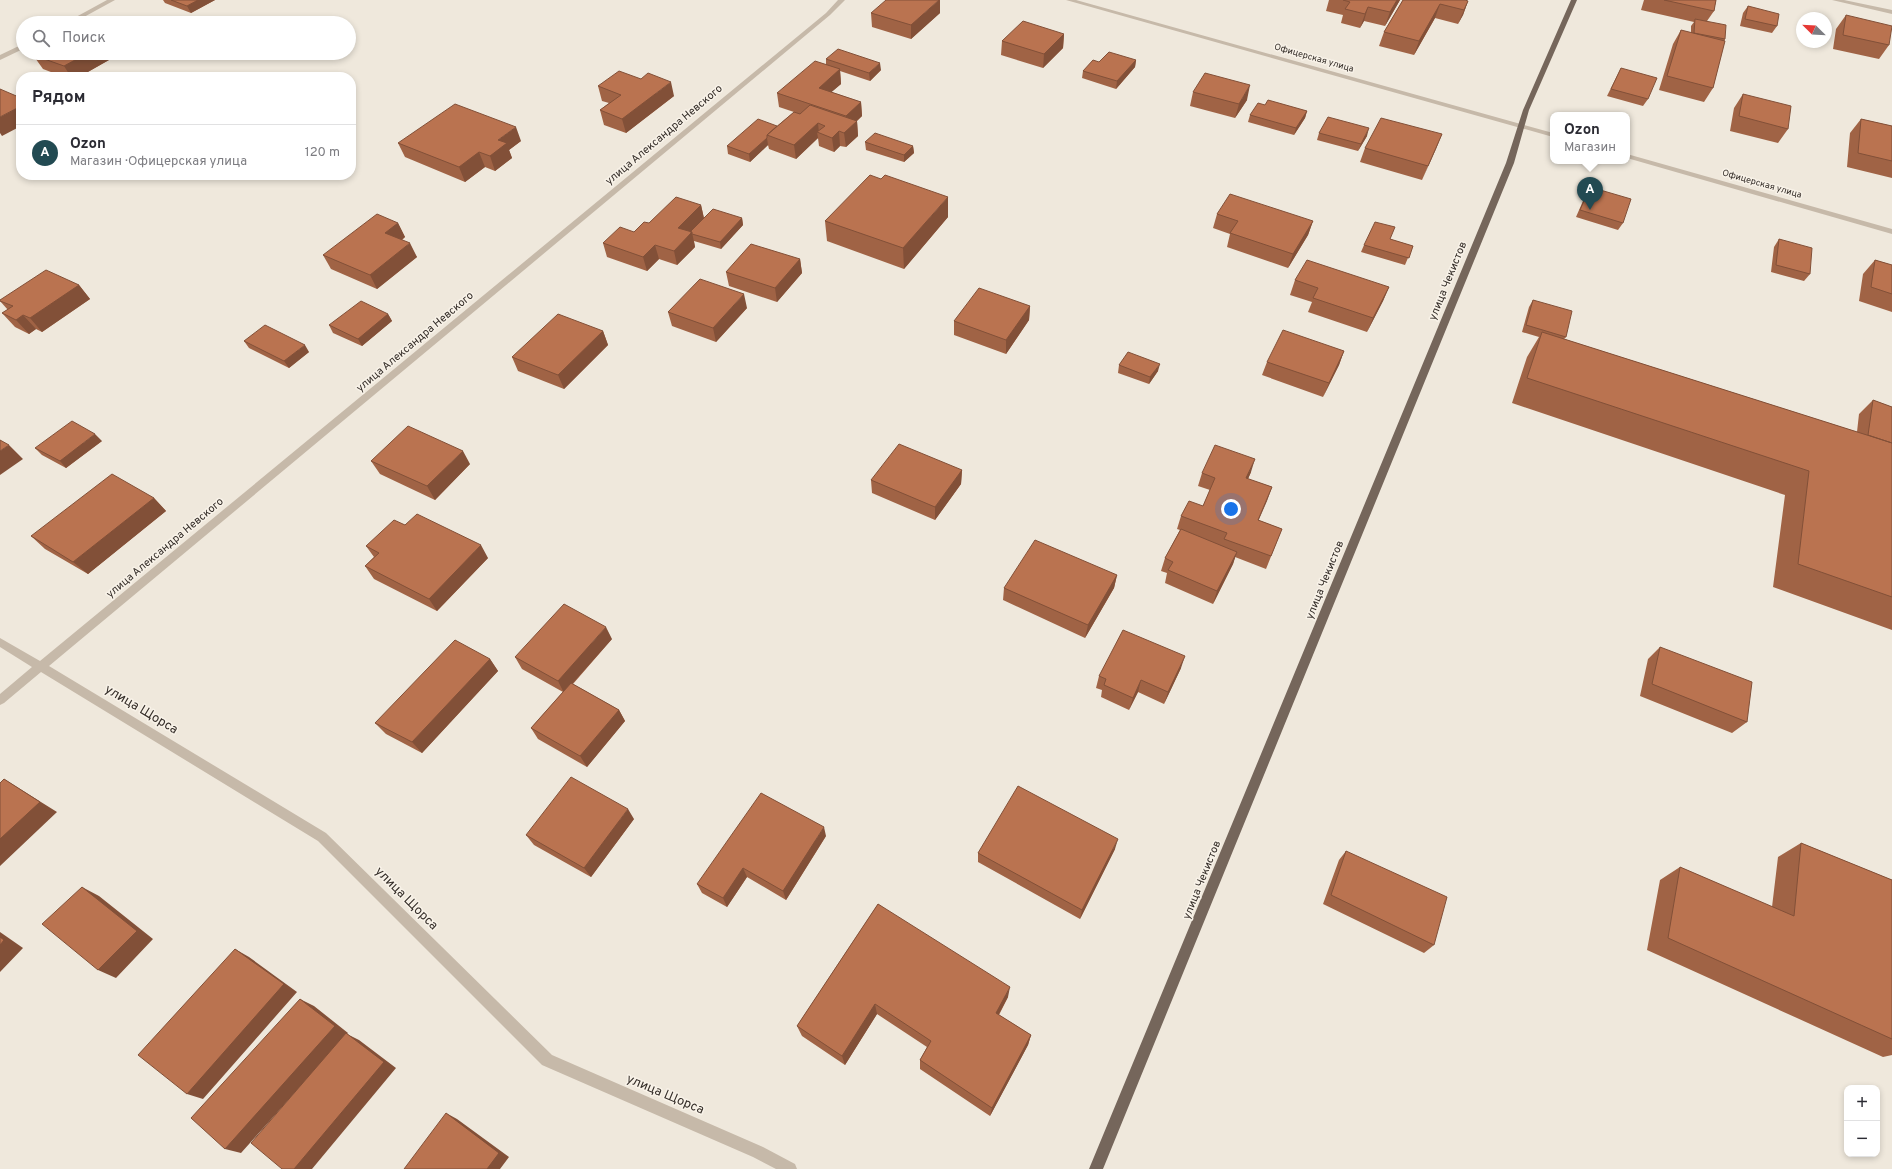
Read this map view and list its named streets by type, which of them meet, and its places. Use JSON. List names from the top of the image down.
{
  "streets": {
    "main road": ["улица Чекистов"],
    "street": ["Офицерская улица", "улица Александра Невского", "улица Щорса"]
  },
  "crossings": [
    ["Офицерская улица", "улица Чекистов"],
    ["улица Александра Невского", "улица Щорса"]
  ],
  "north": "top left",
  "page": {
    "search": "Поиск",
    "heading": "Рядом",
    "popup": ["Ozon", "Магазин"],
    "list": [
      {
        "mark": "A",
        "name": "Ozon",
        "note": "Магазин · Офицерская улица",
        "value": "120 m"
      }
    ],
    "pins": "A",
    "map_buttons": ["+", "−"]
  }
}
